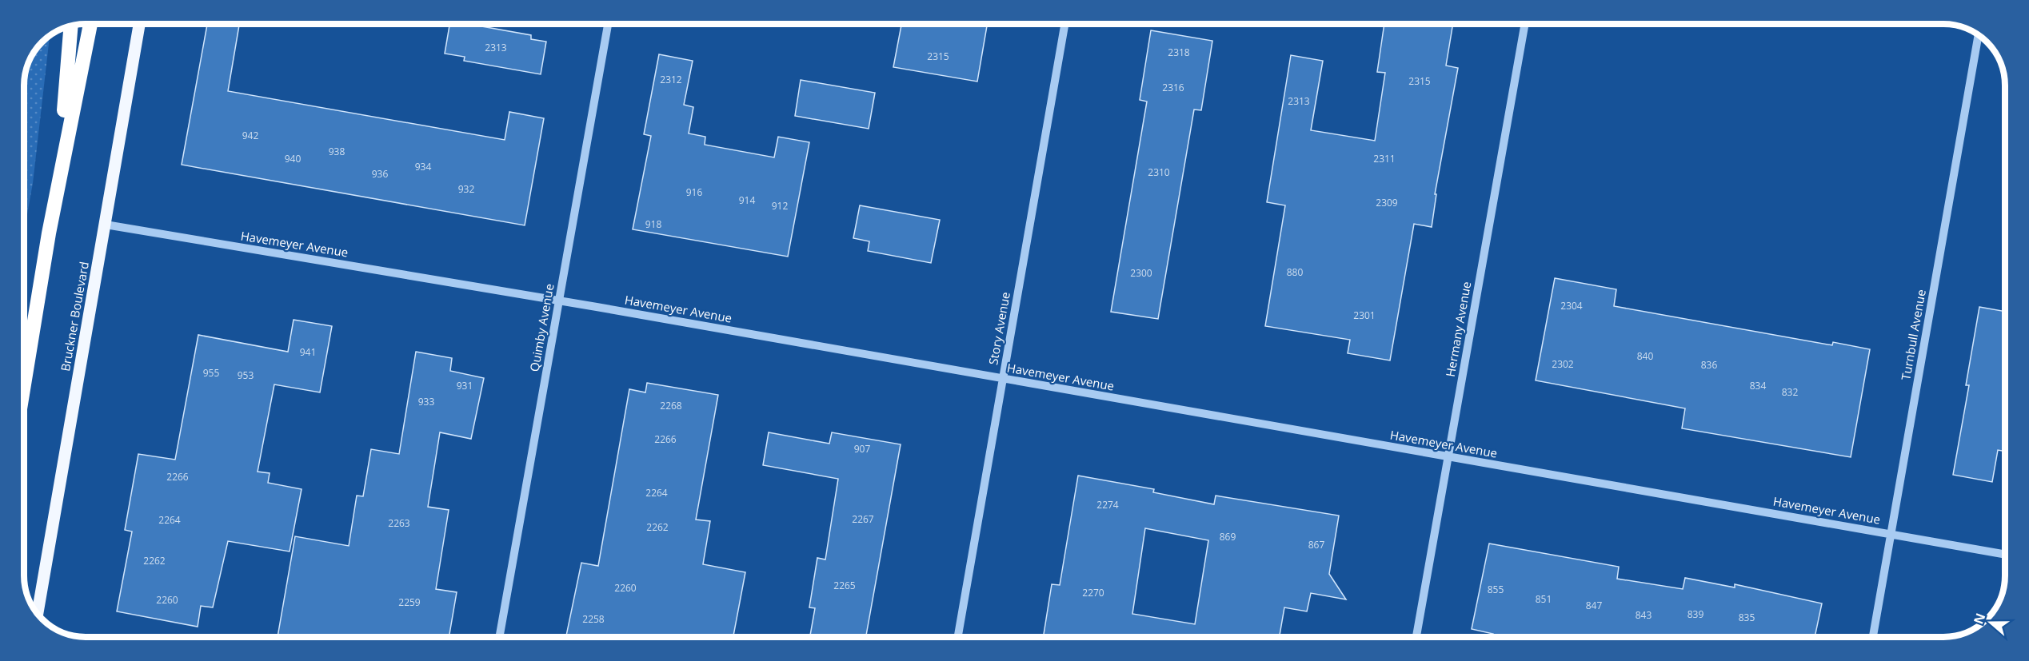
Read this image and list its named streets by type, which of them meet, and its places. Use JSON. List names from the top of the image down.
{
  "streets": {
    "main road": ["Bruckner Boulevard"],
    "street": [
      "Havemeyer Avenue",
      "Quimby Avenue",
      "Story Avenue",
      "Hermany Avenue",
      "Turnbull Avenue"
    ]
  },
  "crossings": [
    ["Havemeyer Avenue", "Bruckner Boulevard"],
    ["Havemeyer Avenue", "Quimby Avenue"],
    ["Havemeyer Avenue", "Story Avenue"],
    ["Havemeyer Avenue", "Hermany Avenue"],
    ["Havemeyer Avenue", "Turnbull Avenue"]
  ],
  "house_numbers": [
    "2313",
    "2318",
    "2315",
    "2312",
    "2315",
    "2316",
    "2313",
    "942",
    "938",
    "940",
    "2311",
    "934",
    "2310",
    "936",
    "932",
    "916",
    "914",
    "2309",
    "912",
    "918",
    "880",
    "2300",
    "2304",
    "2301",
    "941",
    "840",
    "2302",
    "836",
    "955",
    "953",
    "931",
    "834",
    "832",
    "933",
    "2268",
    "2266",
    "907",
    "2266",
    "2264",
    "2274",
    "2267",
    "2264",
    "2263",
    "2262",
    "869",
    "867",
    "2262",
    "2265",
    "2260",
    "855",
    "2270",
    "851",
    "2260",
    "2259",
    "847",
    "839",
    "843",
    "835",
    "2258"
  ],
  "north": "left"
}
